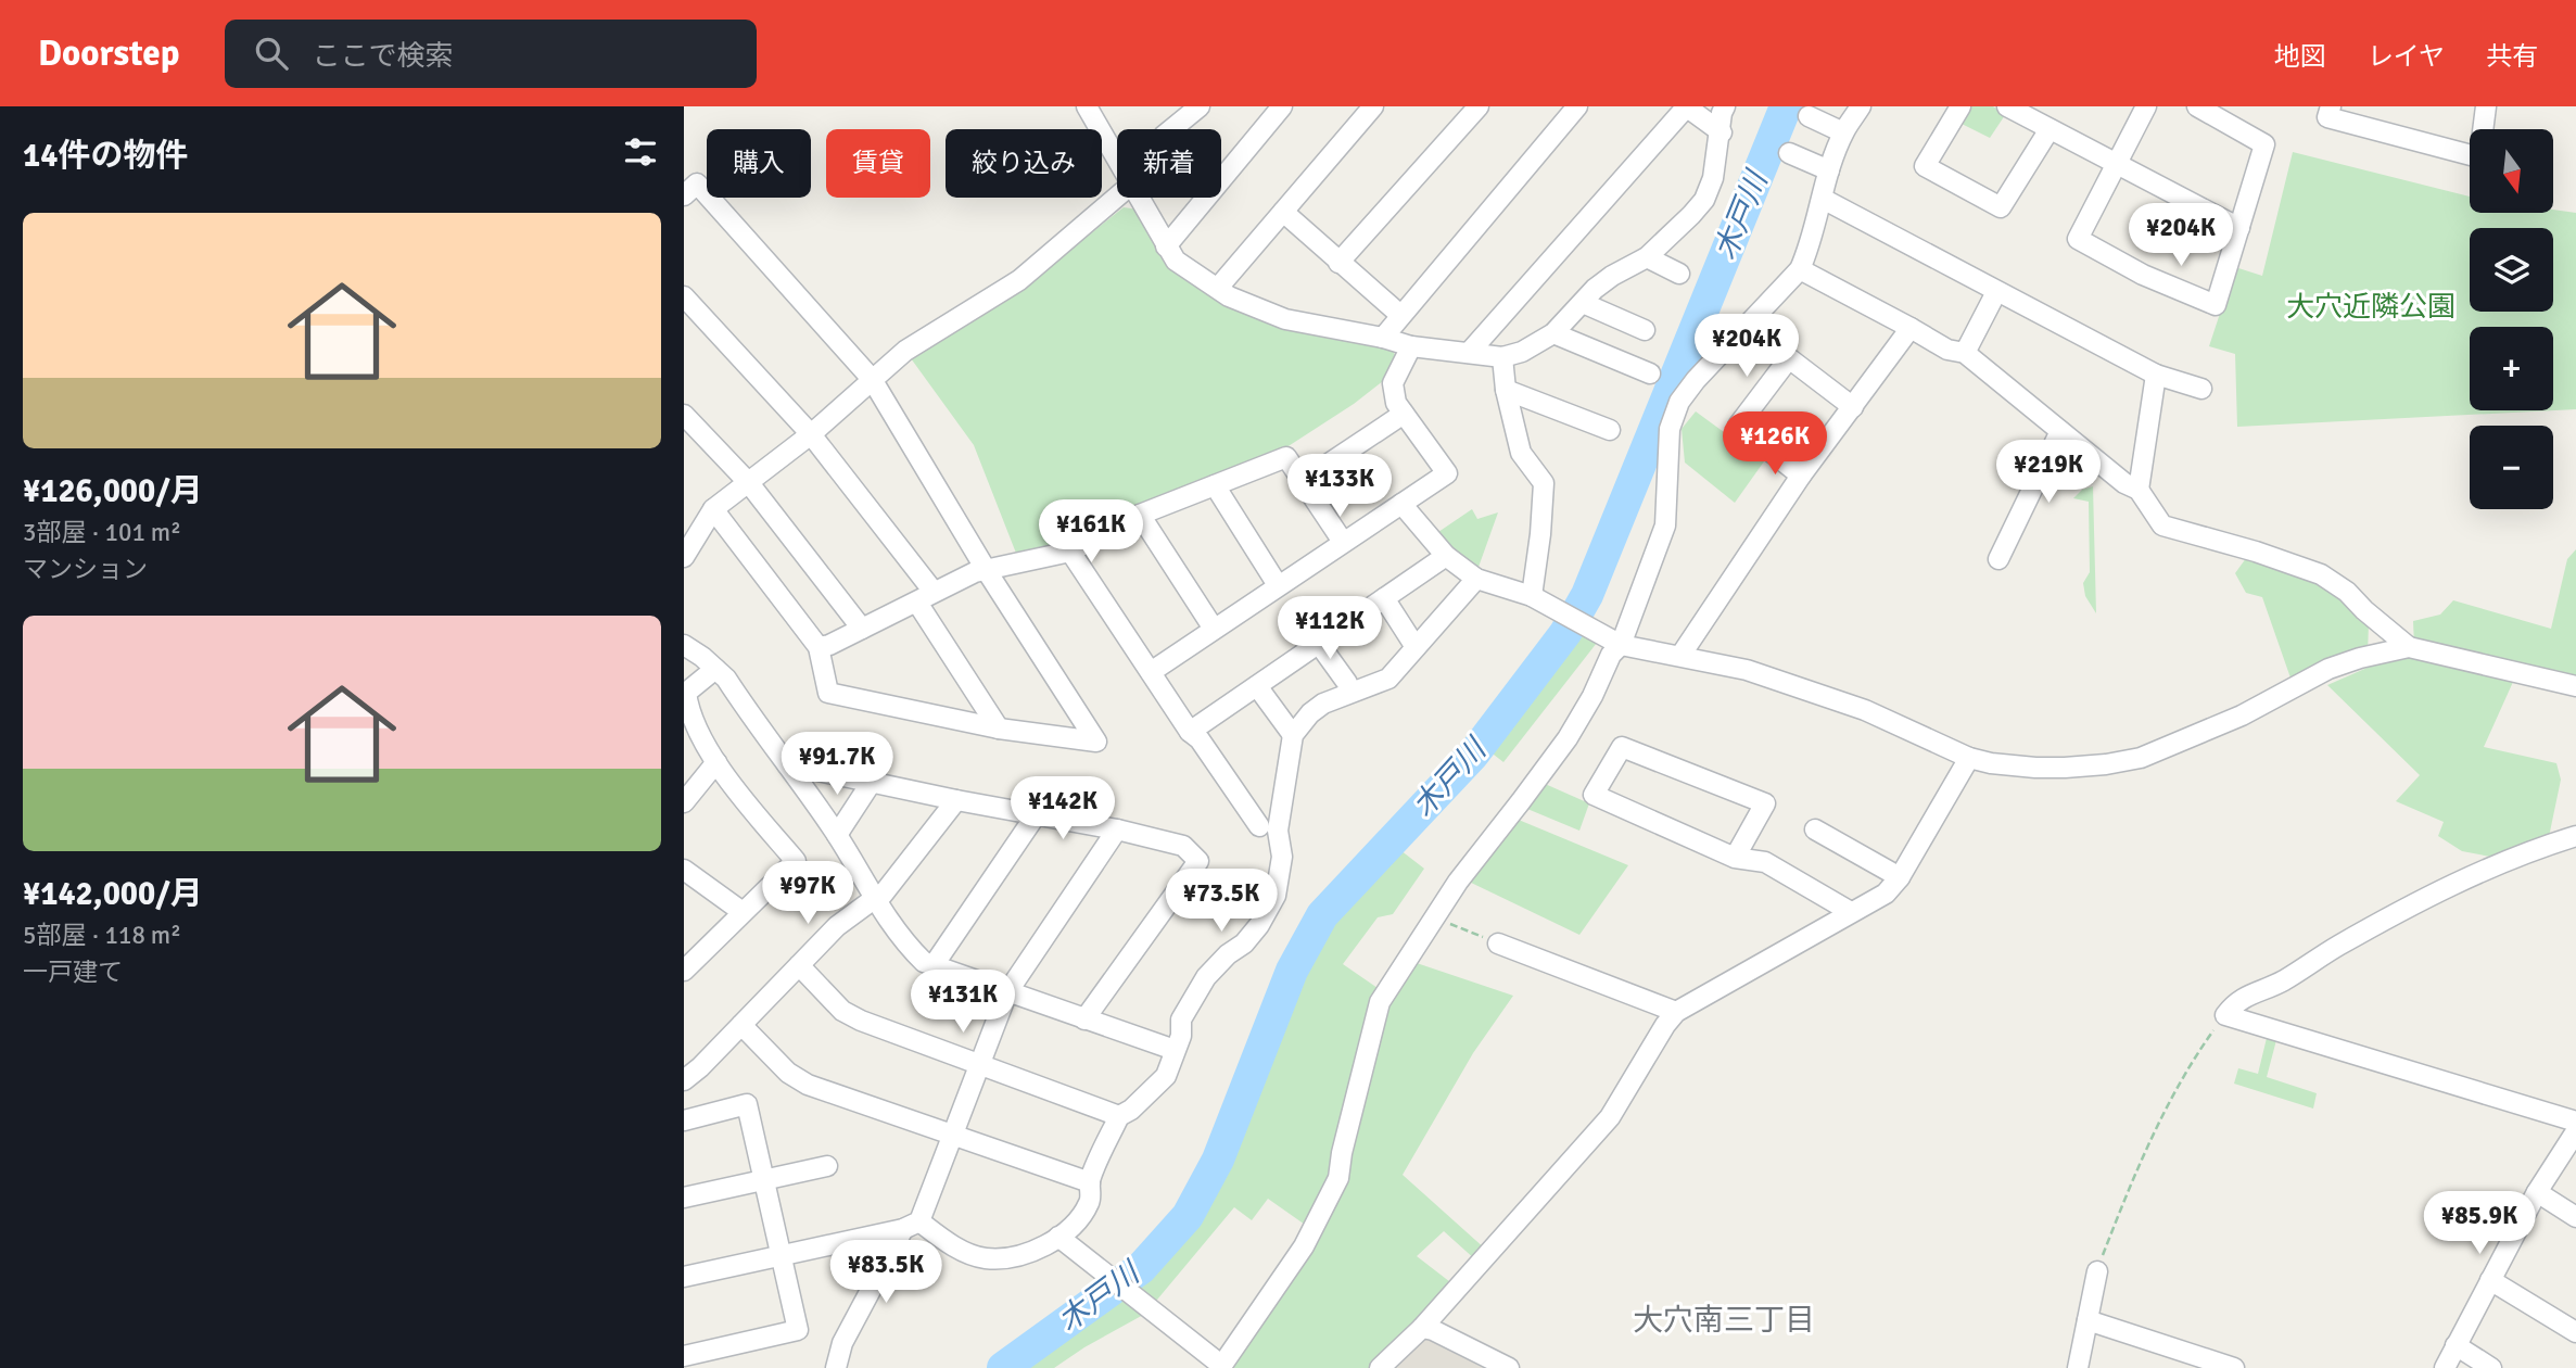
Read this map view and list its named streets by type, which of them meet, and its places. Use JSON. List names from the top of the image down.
{
  "districts": ["大穴南三丁目"],
  "water": ["木戸川"],
  "parks": ["大穴近隣公園"],
  "north": "bottom",
  "page": {
    "header": "Doorstep",
    "search": "ここで検索",
    "nav": ["地図", "レイヤ", "共有"],
    "heading": "14件の物件",
    "map_buttons": ["+", "−"],
    "chip": [
      "購入",
      "賃貸",
      "絞り込み",
      "新着"
    ],
    "list": [
      {
        "name": "¥126,000/月",
        "note": "3部屋 · 101 m² · マンション"
      },
      {
        "name": "¥142,000/月",
        "note": "5部屋 · 118 m² · 一戸建て"
      }
    ],
    "price": [
      "¥204K",
      "¥204K",
      "¥126K",
      "¥219K",
      "¥133K",
      "¥161K",
      "¥112K",
      "¥91.7K",
      "¥142K",
      "¥97K",
      "¥73.5K",
      "¥131K",
      "¥85.9K",
      "¥83.5K"
    ]
  }
}
